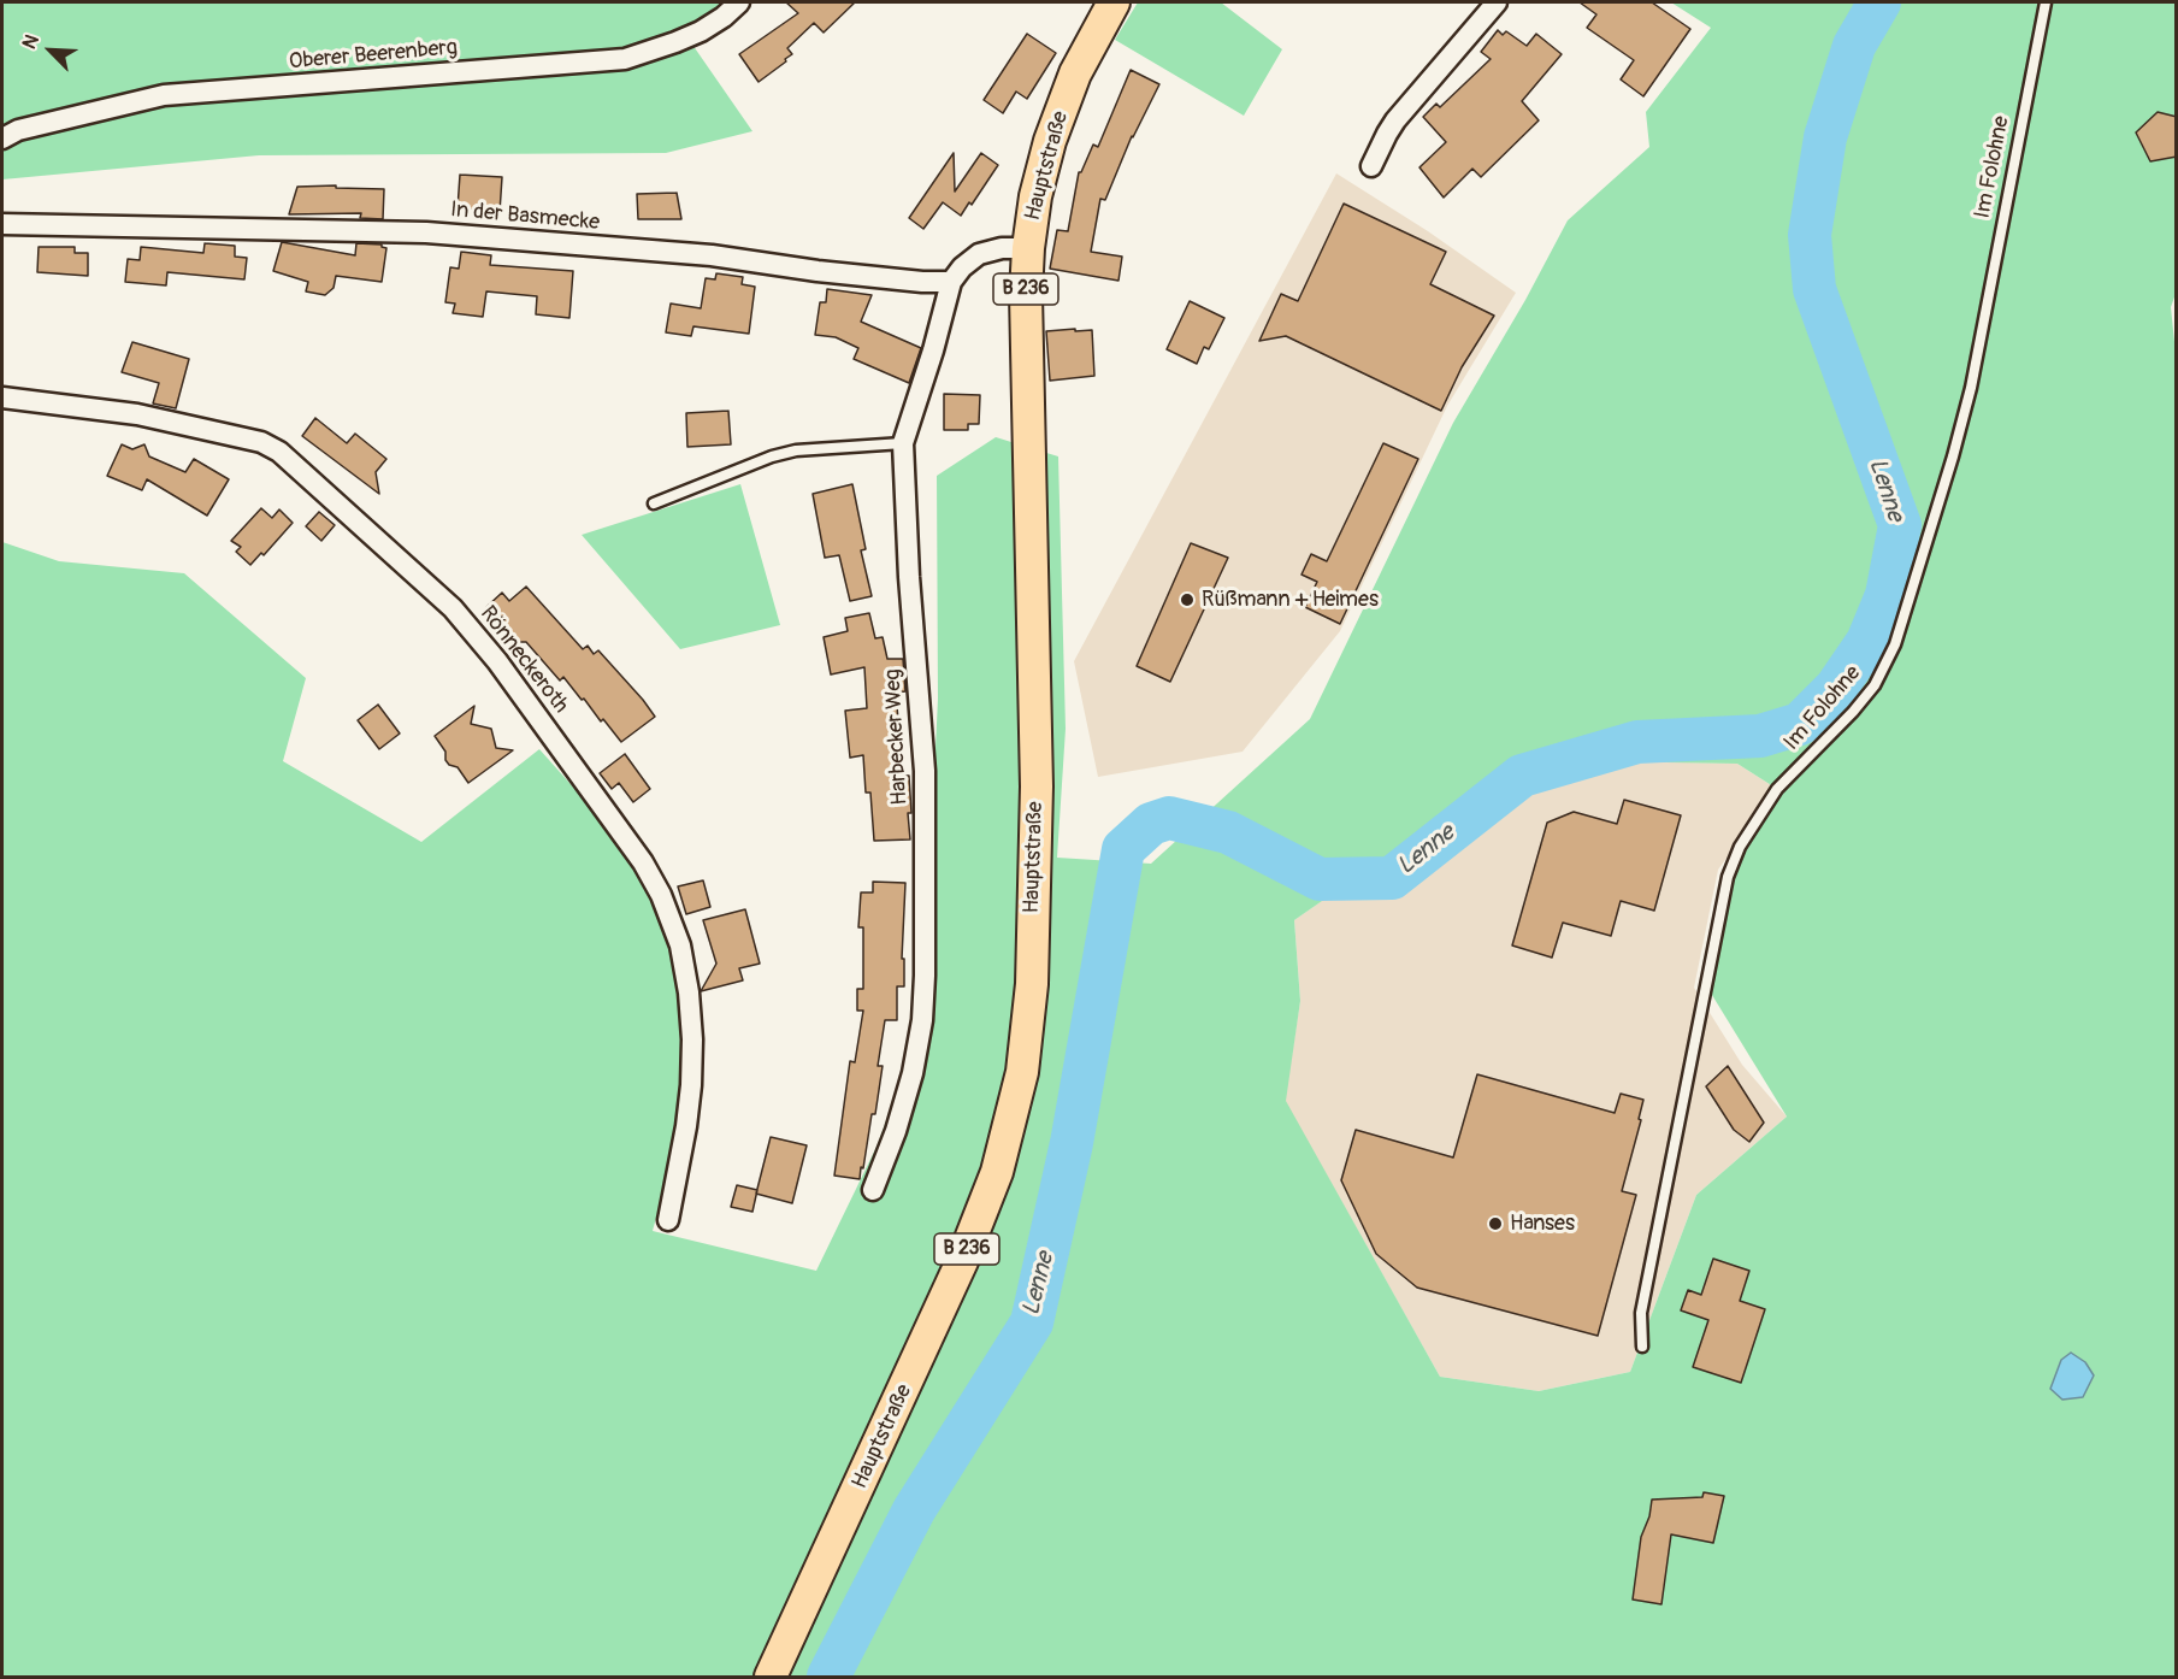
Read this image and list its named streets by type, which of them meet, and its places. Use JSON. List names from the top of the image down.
{
  "streets": {
    "main road": ["Hauptstraße", "B 236"],
    "street": [
      "Oberer Beerenberg",
      "In der Basmecke",
      "Rönneckeroth",
      "Harbecker Weg"
    ],
    "lane": ["Im Folohne"]
  },
  "crossings": [
    ["In der Basmecke", "Harbecker Weg"]
  ],
  "water": ["Lenne"],
  "places": ["Rüßmann + Heimes", "Hanses"],
  "north": "top left"
}
